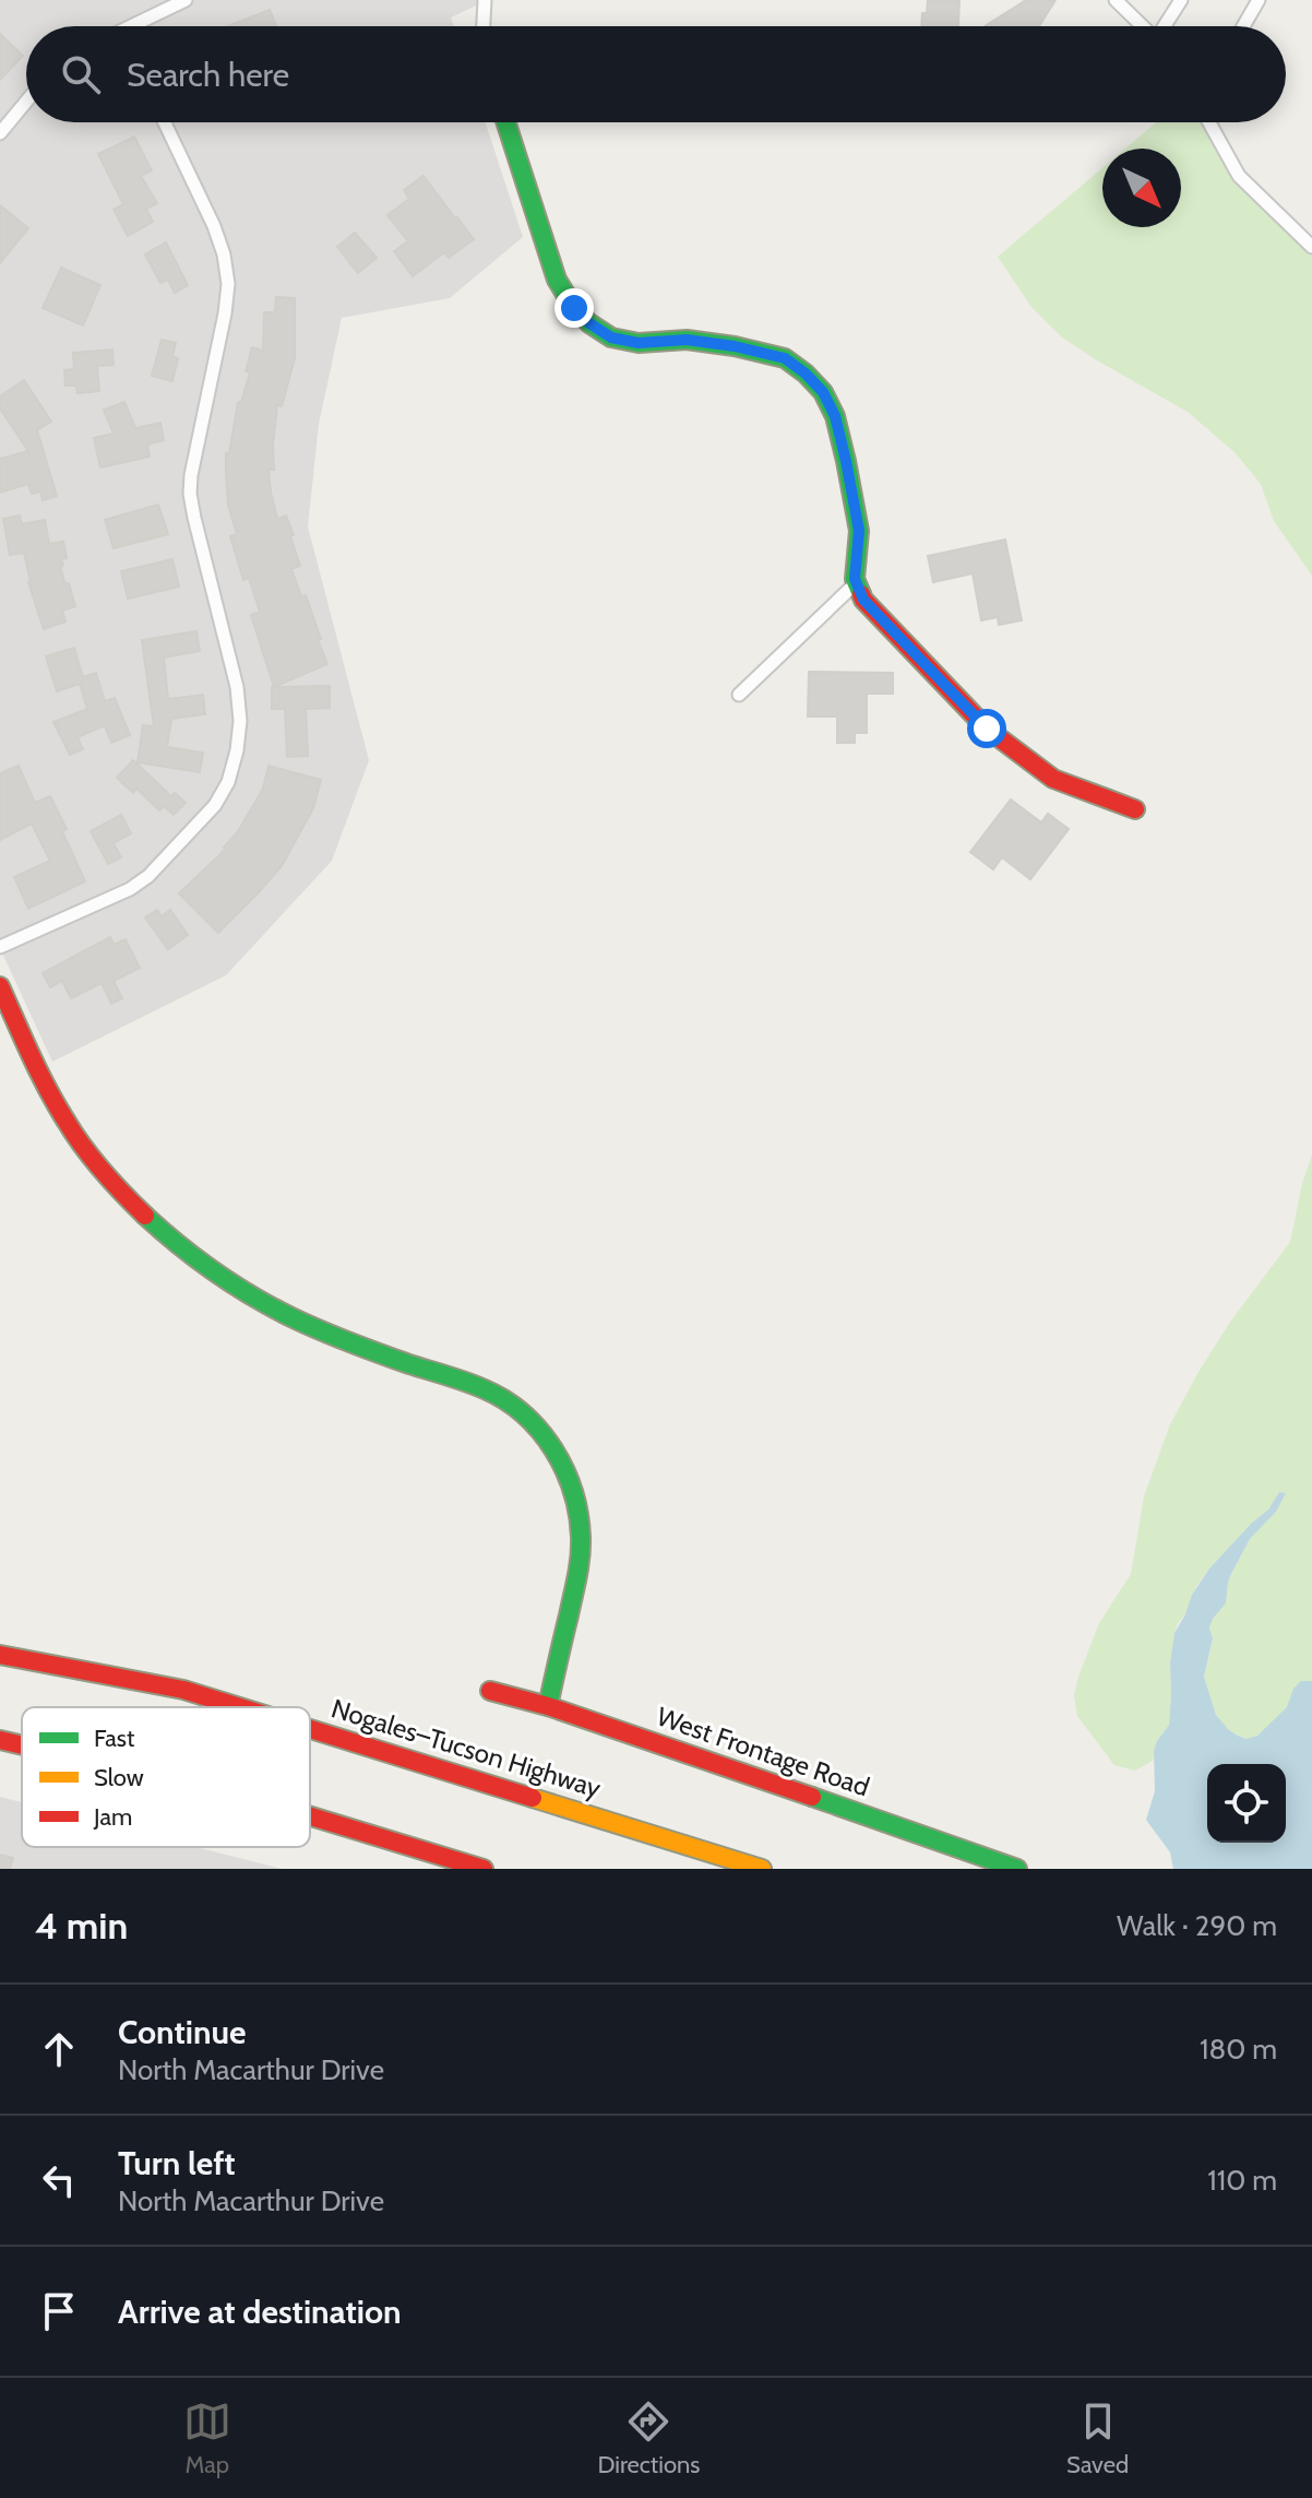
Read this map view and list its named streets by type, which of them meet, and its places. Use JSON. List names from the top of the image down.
{
  "streets": {
    "main road": ["Nogales–Tucson Highway", "West Frontage Road"]
  },
  "legend": ["Fast", "Slow", "Jam"],
  "north": "bottom right",
  "page": {
    "search": "Search here",
    "heading": ["4 min", "Walk · 290 m"],
    "list": [
      ["Continue", "North Macarthur Drive", "180 m"],
      ["Turn left", "North Macarthur Drive", "110 m"],
      "Arrive at destination"
    ],
    "nav": ["Map", "Directions", "Saved"]
  }
}
